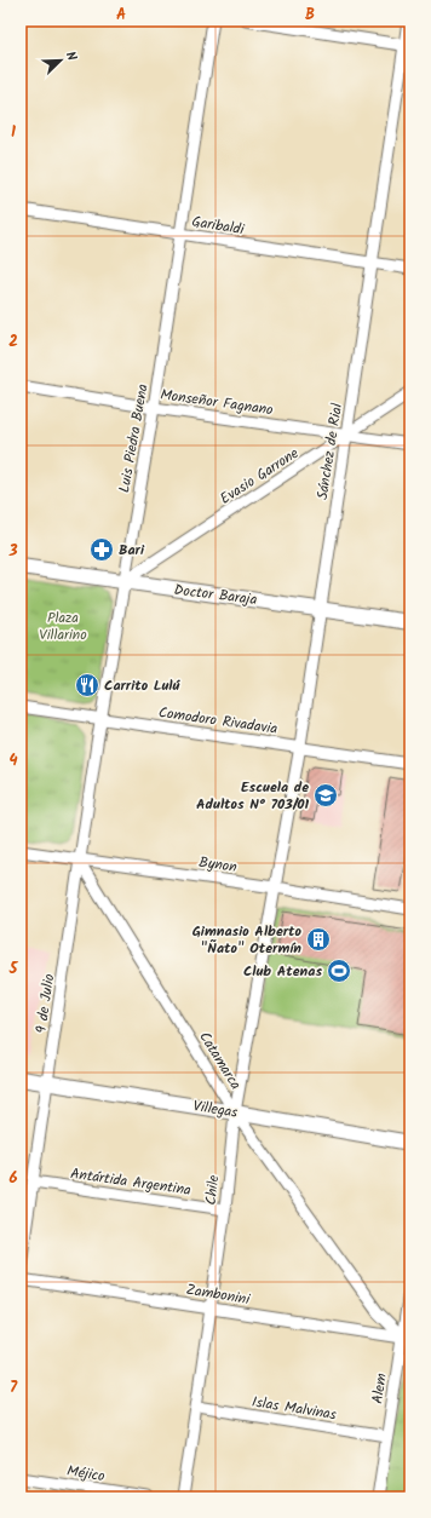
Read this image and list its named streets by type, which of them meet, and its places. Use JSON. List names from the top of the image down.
{
  "streets": {
    "street": [
      "Garibaldi",
      "Monseñor Fagnano",
      "Luis Piedra Buena",
      "Sánchez de Rial",
      "Evasio Garrone",
      "Doctor Baraja",
      "Comodoro Rivadavia",
      "Bynon",
      "9 de Julio",
      "Catamarca",
      "Villegas",
      "Antártida Argentina",
      "Chile",
      "Zambonini",
      "Alem",
      "Islas Malvinas",
      "Méjico"
    ]
  },
  "crossings": [
    ["Garibaldi", "Luis Piedra Buena"],
    ["Garibaldi", "Sánchez de Rial"],
    ["Monseñor Fagnano", "Luis Piedra Buena"],
    ["Monseñor Fagnano", "Sánchez de Rial"],
    ["Monseñor Fagnano", "Evasio Garrone"],
    ["Luis Piedra Buena", "Evasio Garrone"],
    ["Luis Piedra Buena", "Doctor Baraja"],
    ["Luis Piedra Buena", "Comodoro Rivadavia"],
    ["Luis Piedra Buena", "Bynon"],
    ["Luis Piedra Buena", "9 de Julio"],
    ["Luis Piedra Buena", "Catamarca"],
    ["Sánchez de Rial", "Evasio Garrone"],
    ["Sánchez de Rial", "Doctor Baraja"],
    ["Sánchez de Rial", "Comodoro Rivadavia"],
    ["Sánchez de Rial", "Bynon"],
    ["Sánchez de Rial", "Chile"],
    ["Evasio Garrone", "Doctor Baraja"],
    ["Bynon", "9 de Julio"],
    ["Bynon", "Catamarca"],
    ["Bynon", "Chile"],
    ["9 de Julio", "Catamarca"],
    ["9 de Julio", "Villegas"],
    ["9 de Julio", "Antártida Argentina"],
    ["Catamarca", "Villegas"],
    ["Catamarca", "Chile"],
    ["Catamarca", "Zambonini"],
    ["Catamarca", "Alem"],
    ["Villegas", "Chile"],
    ["Antártida Argentina", "Chile"],
    ["Chile", "Zambonini"],
    ["Chile", "Islas Malvinas"],
    ["Zambonini", "Alem"],
    ["Alem", "Islas Malvinas"]
  ],
  "parks": ["Plaza Villarino"],
  "places": {
    "pharmacy": ["Bari"],
    "restaurant": ["Carrito Lulú"],
    "school or university": ["Escuela de Adultos N° 703/01"],
    "building": ["Gimnasio Alberto \"Ñato\" Otermín"],
    "sports": ["Club Atenas"]
  },
  "north": "top right",
  "grid": {
    "columns": ["A", "B"],
    "rows": [
      "1",
      "2",
      "3",
      "4",
      "5",
      "6",
      "7"
    ]
  }
}
